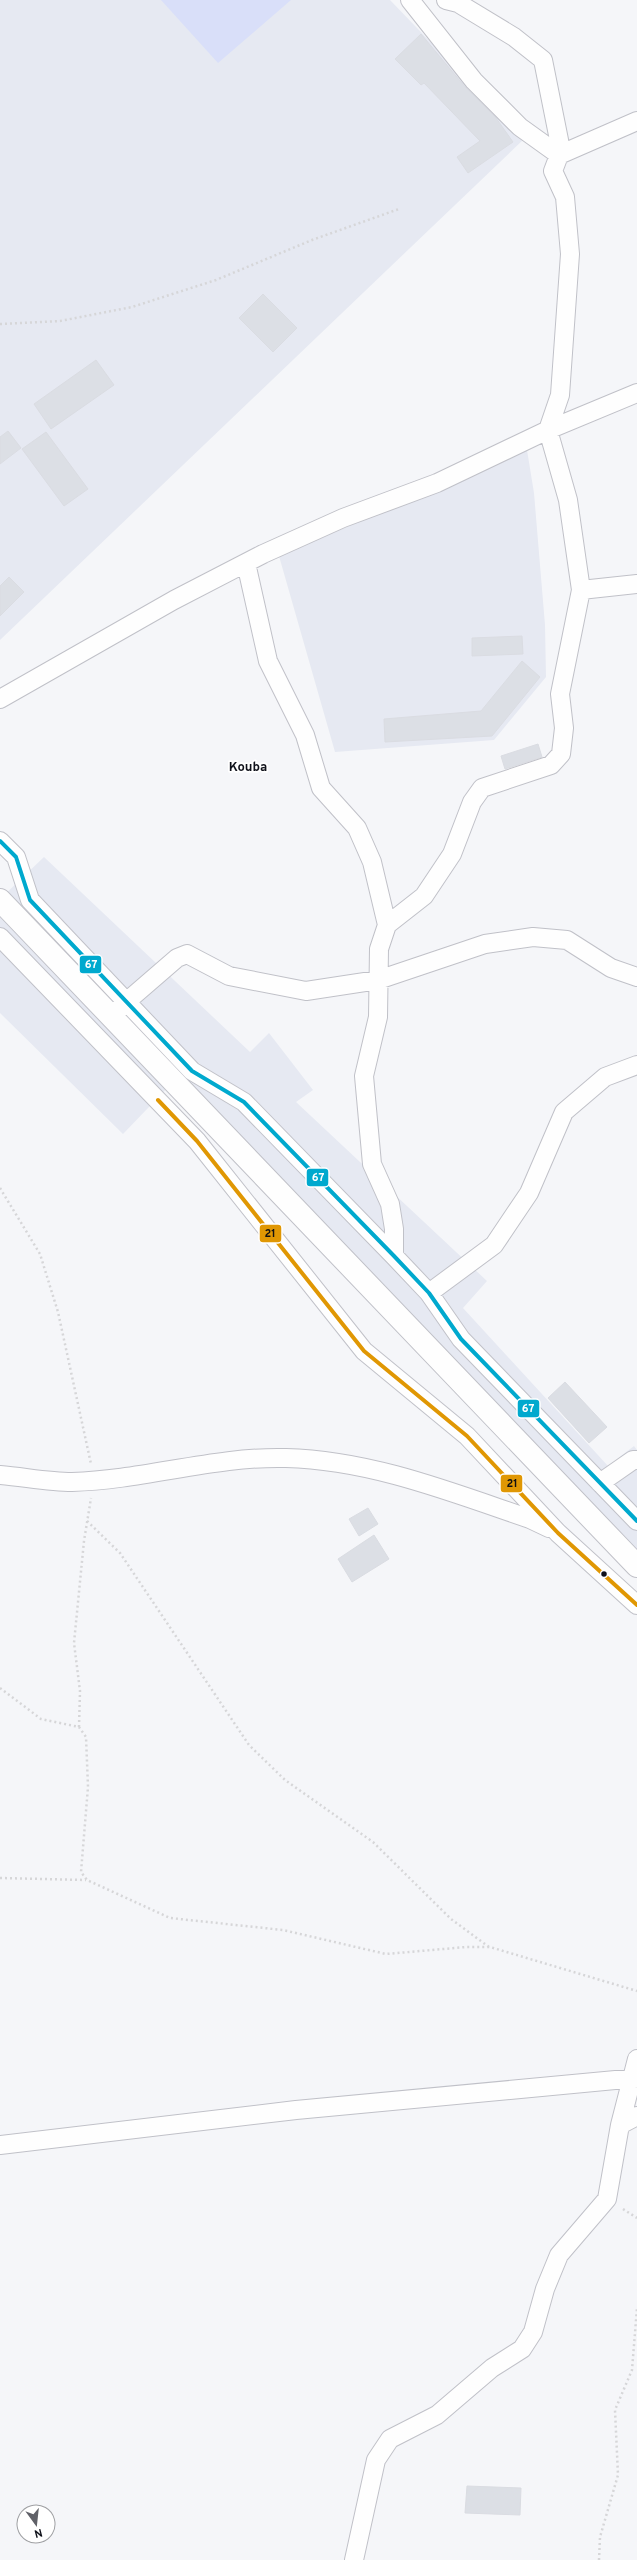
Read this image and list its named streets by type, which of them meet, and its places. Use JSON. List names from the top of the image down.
{
  "districts": ["Kouba"],
  "lines": ["transit line 67", "transit line 21"],
  "north": "bottom"
}
